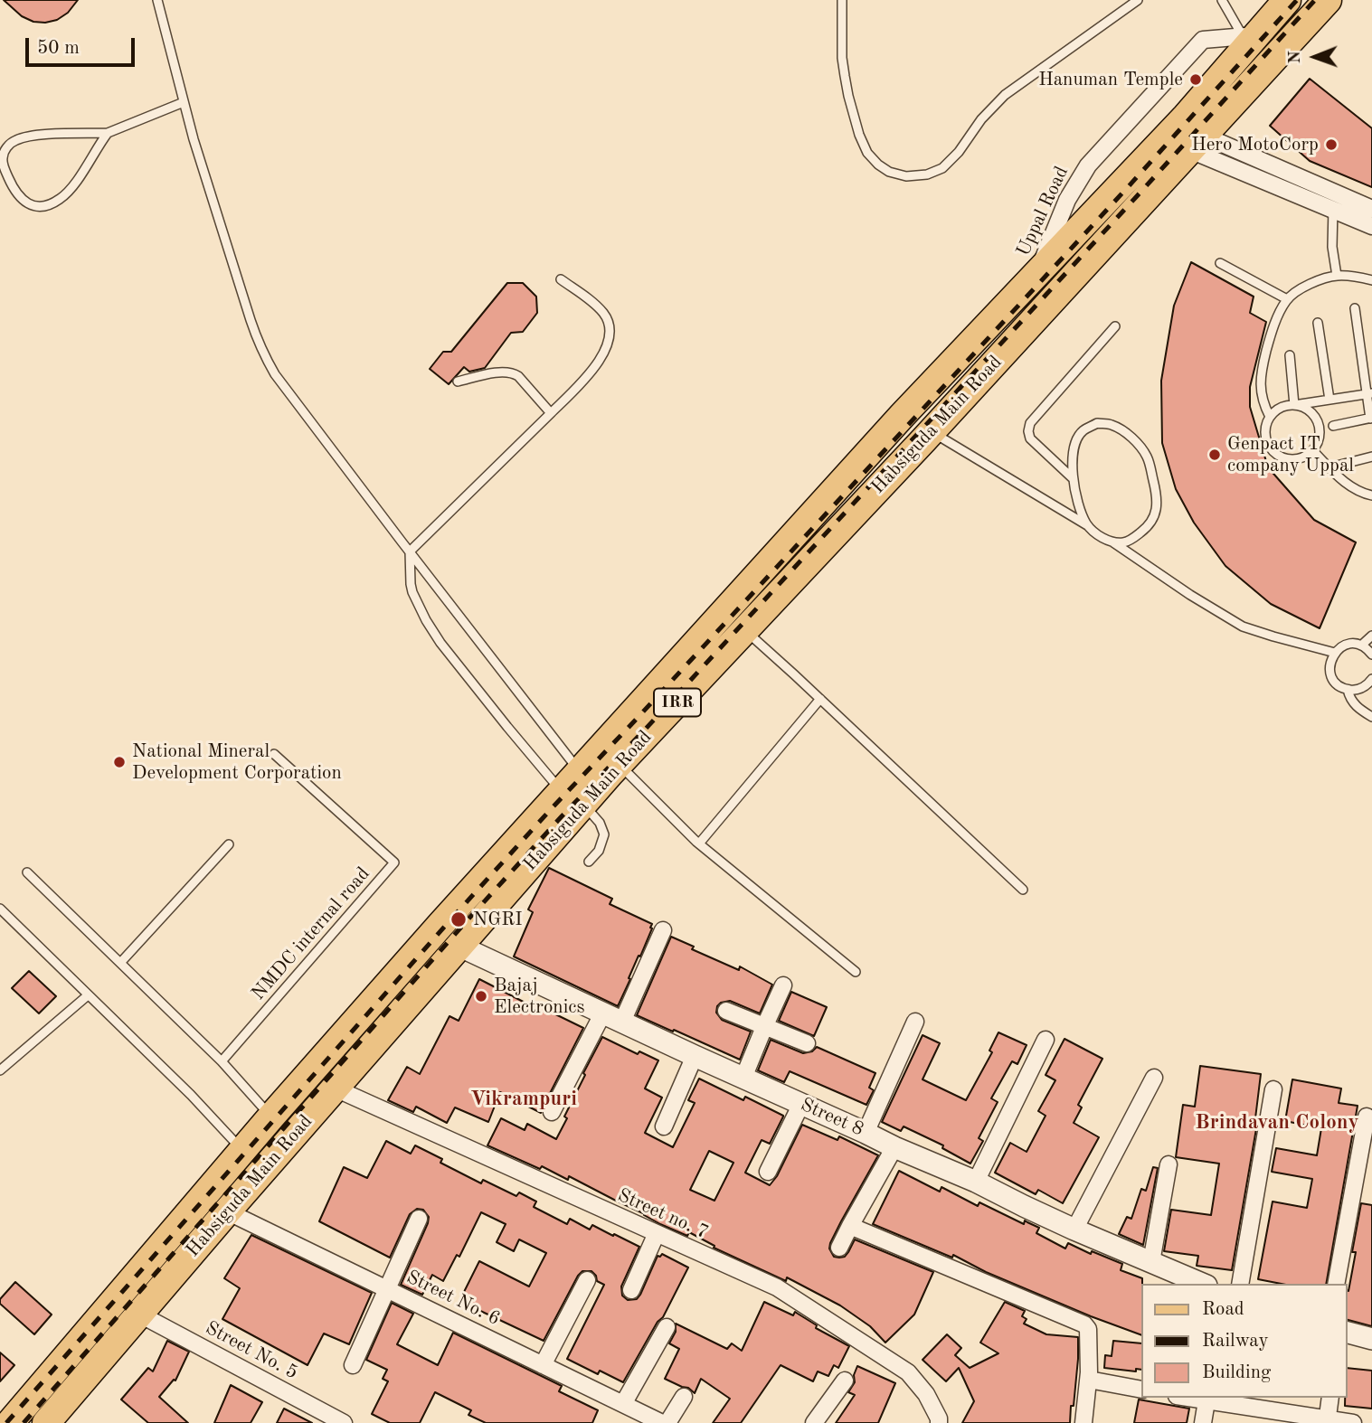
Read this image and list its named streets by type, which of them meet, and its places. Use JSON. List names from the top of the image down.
{
  "streets": {
    "main road": ["Habsiguda Main Road", "IRR"],
    "street": [
      "Uppal Road",
      "Street 8",
      "Street no. 7",
      "Street No. 6",
      "Street No. 5"
    ],
    "lane": ["NMDC internal road"]
  },
  "crossings": [
    ["Uppal Road", "Habsiguda Main Road"],
    ["Habsiguda Main Road", "Street 8"],
    ["Habsiguda Main Road", "Street no. 7"],
    ["Habsiguda Main Road", "Street No. 6"],
    ["Habsiguda Main Road", "Street No. 5"]
  ],
  "districts": ["Vikrampuri", "Brindavan Colony"],
  "places": [
    "Hanuman Temple",
    "Hero MotoCorp",
    "Genpact IT company Uppal",
    "National Mineral Development Corporation",
    "NGRI",
    "Bajaj Electronics"
  ],
  "legend": ["Road", "Railway", "Building"],
  "scale_bar": "50 m",
  "north": "left"
}
